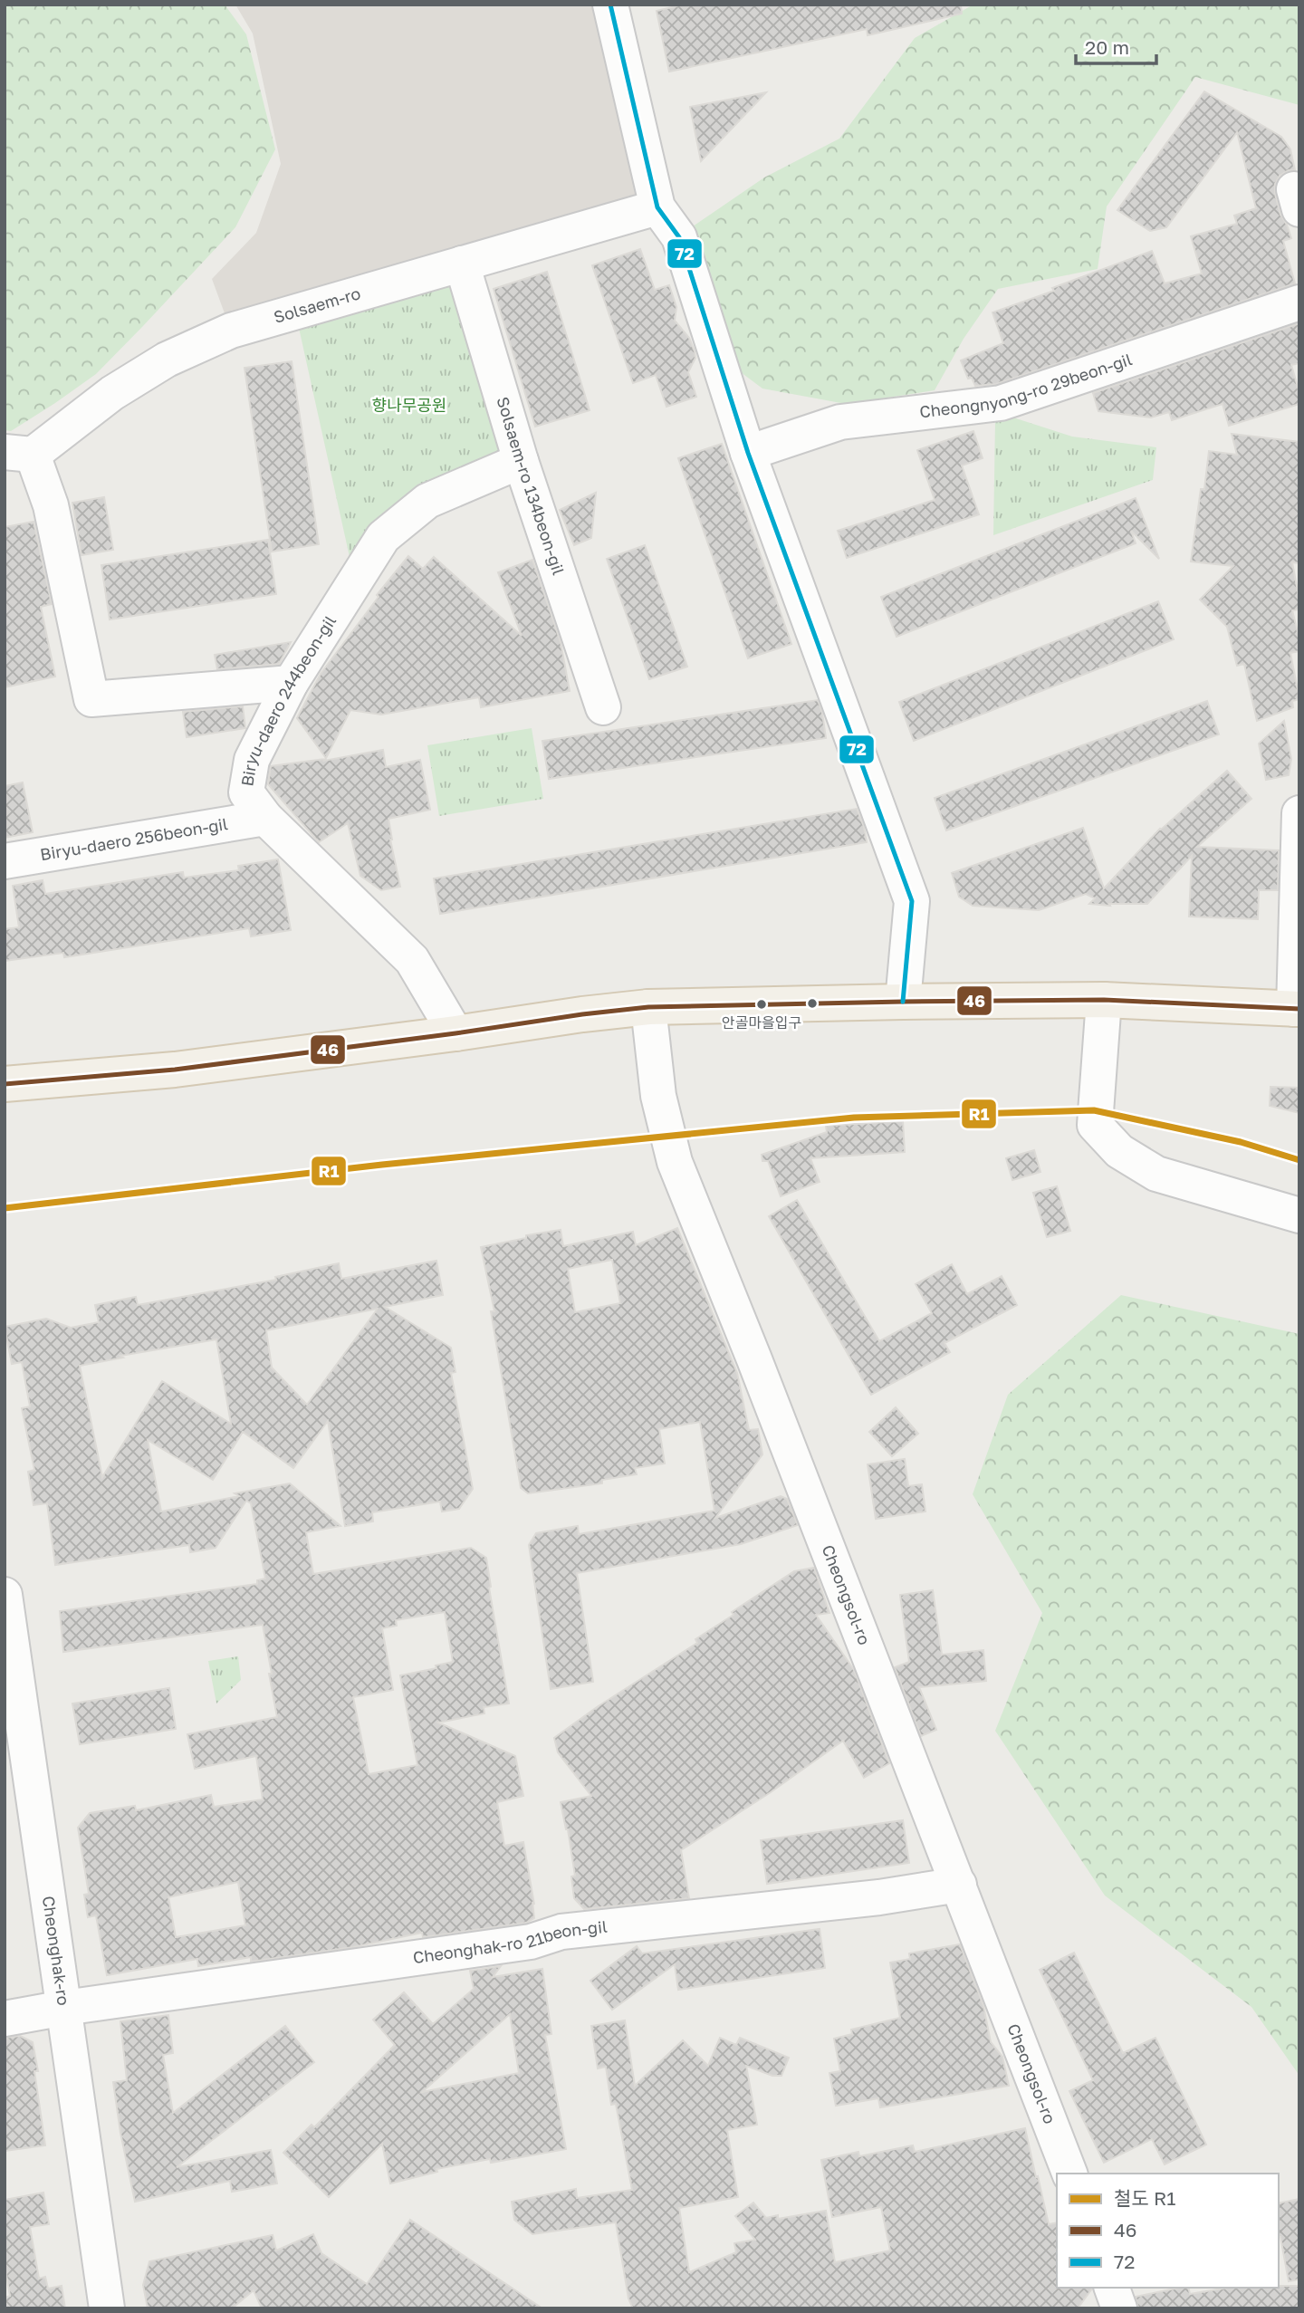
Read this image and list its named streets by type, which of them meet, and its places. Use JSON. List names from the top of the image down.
{
  "streets": {
    "street": [
      "Solsaem-ro",
      "Cheongnyong-ro 29beon-gil",
      "Solsaem-ro 134beon-gil",
      "Biryu-daero 244beon-gil",
      "Biryu-daero 256beon-gil",
      "Cheongsol-ro",
      "Cheonghak-ro 21beon-gil",
      "Cheonghak-ro"
    ]
  },
  "crossings": [
    ["Solsaem-ro", "Solsaem-ro 134beon-gil"],
    ["Solsaem-ro 134beon-gil", "Biryu-daero 244beon-gil"],
    ["Biryu-daero 244beon-gil", "Biryu-daero 256beon-gil"],
    ["Cheongsol-ro", "Cheonghak-ro 21beon-gil"],
    ["Cheonghak-ro 21beon-gil", "Cheonghak-ro"]
  ],
  "parks": ["향나무공원"],
  "places": ["안골마을입구"],
  "lines": ["transit line 72", "transit line 46", "rail line R1"],
  "legend": ["철도 R1", "46", "72"],
  "scale_bar": "20 m"
}
